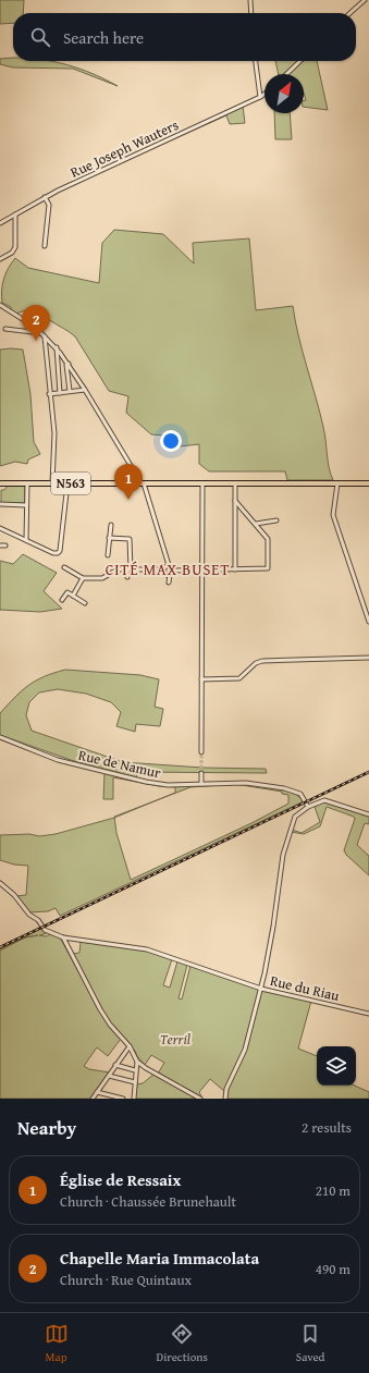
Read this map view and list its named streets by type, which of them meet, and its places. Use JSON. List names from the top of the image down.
{
  "streets": {
    "main road": ["N563"],
    "street": ["Rue Joseph Wauters", "Rue de Namur", "Rue du Riau"]
  },
  "districts": ["CITÉ MAX BUSET"],
  "parks": ["Terril"],
  "north": "top right",
  "page": {
    "search": "Search here",
    "pins": ["2", "1"],
    "heading": ["Nearby", "2 results"],
    "list": [
      {
        "mark": "1",
        "name": "Église de Ressaix",
        "note": "Church · Chaussée Brunehault",
        "value": "210 m"
      },
      {
        "mark": "2",
        "name": "Chapelle Maria Immacolata",
        "note": "Church · Rue Quintaux",
        "value": "490 m"
      }
    ],
    "nav": ["Map", "Directions", "Saved"]
  }
}
